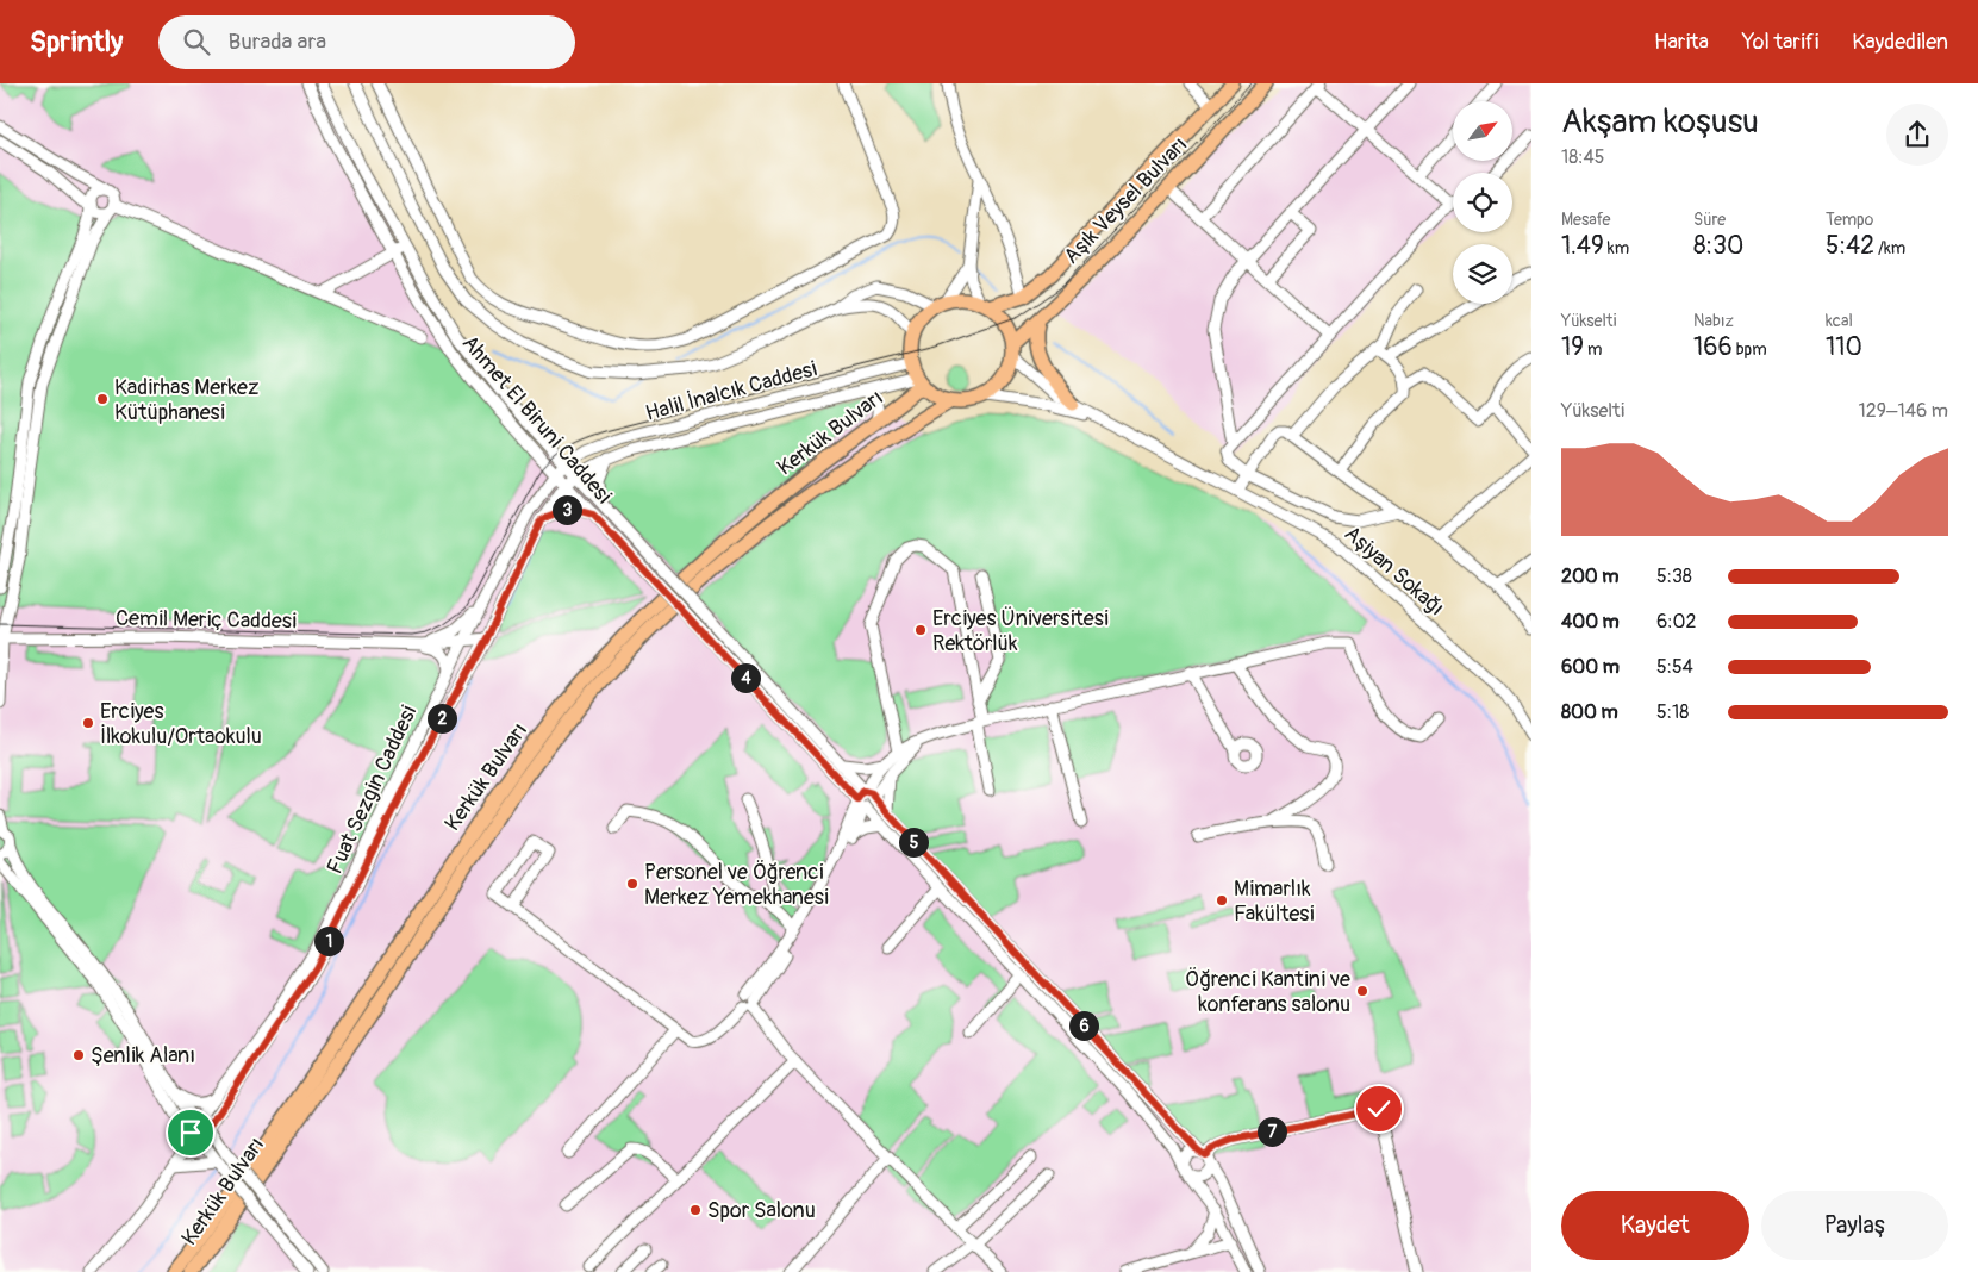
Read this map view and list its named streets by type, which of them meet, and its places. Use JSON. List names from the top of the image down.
{
  "streets": {
    "main road": ["Aşık Veysel Bulvarı", "Kerkük Bulvarı"],
    "street": [
      "Halil İnalcık Caddesi",
      "Ahmet El Biruni Caddesi",
      "Aşiyan Sokağı",
      "Cemil Meriç Caddesi",
      "Fuat Sezgin Caddesi"
    ]
  },
  "crossings": [
    ["Aşık Veysel Bulvarı", "Halil İnalcık Caddesi"],
    ["Aşık Veysel Bulvarı", "Kerkük Bulvarı"],
    ["Aşık Veysel Bulvarı", "Aşiyan Sokağı"],
    ["Halil İnalcık Caddesi", "Ahmet El Biruni Caddesi"],
    ["Halil İnalcık Caddesi", "Kerkük Bulvarı"],
    ["Halil İnalcık Caddesi", "Aşiyan Sokağı"],
    ["Halil İnalcık Caddesi", "Fuat Sezgin Caddesi"],
    ["Ahmet El Biruni Caddesi", "Fuat Sezgin Caddesi"],
    ["Kerkük Bulvarı", "Aşiyan Sokağı"]
  ],
  "places": [
    "Kadirhas Merkez Kütüphanesi",
    "Erciyes Üniversitesi Rektörlük",
    "Erciyes İlkokulu/Ortaokulu",
    "Personel ve Öğrenci Merkez Yemekhanesi",
    "Mimarlık Fakültesi",
    "Öğrenci Kantini ve konferans salonu",
    "Şenlik Alanı",
    "Spor Salonu"
  ],
  "north": "top right",
  "page": {
    "header": "Sprintly",
    "search": "Burada ara",
    "nav": ["Harita", "Yol tarifi", "Kaydedilen"],
    "heading": ["Akşam koşusu", "18:45"],
    "stats": [
      ["Mesafe", "1.49 km"],
      ["Süre", "8:30"],
      ["Tempo", "5:42 /km"],
      ["Yükselti", "19 m"],
      ["Nabız", "166 bpm"],
      ["kcal", "110"]
    ],
    "chart": ["Yükselti", "129–146 m"],
    "pins": [
      "3",
      "4",
      "2",
      "5",
      "1",
      "6",
      "7"
    ],
    "list": [
      {
        "name": "200 m",
        "note": "5:38"
      },
      {
        "name": "400 m",
        "note": "6:02"
      },
      {
        "name": "600 m",
        "note": "5:54"
      },
      {
        "name": "800 m",
        "note": "5:18"
      }
    ],
    "buttons": ["Kaydet", "Paylaş"]
  }
}
